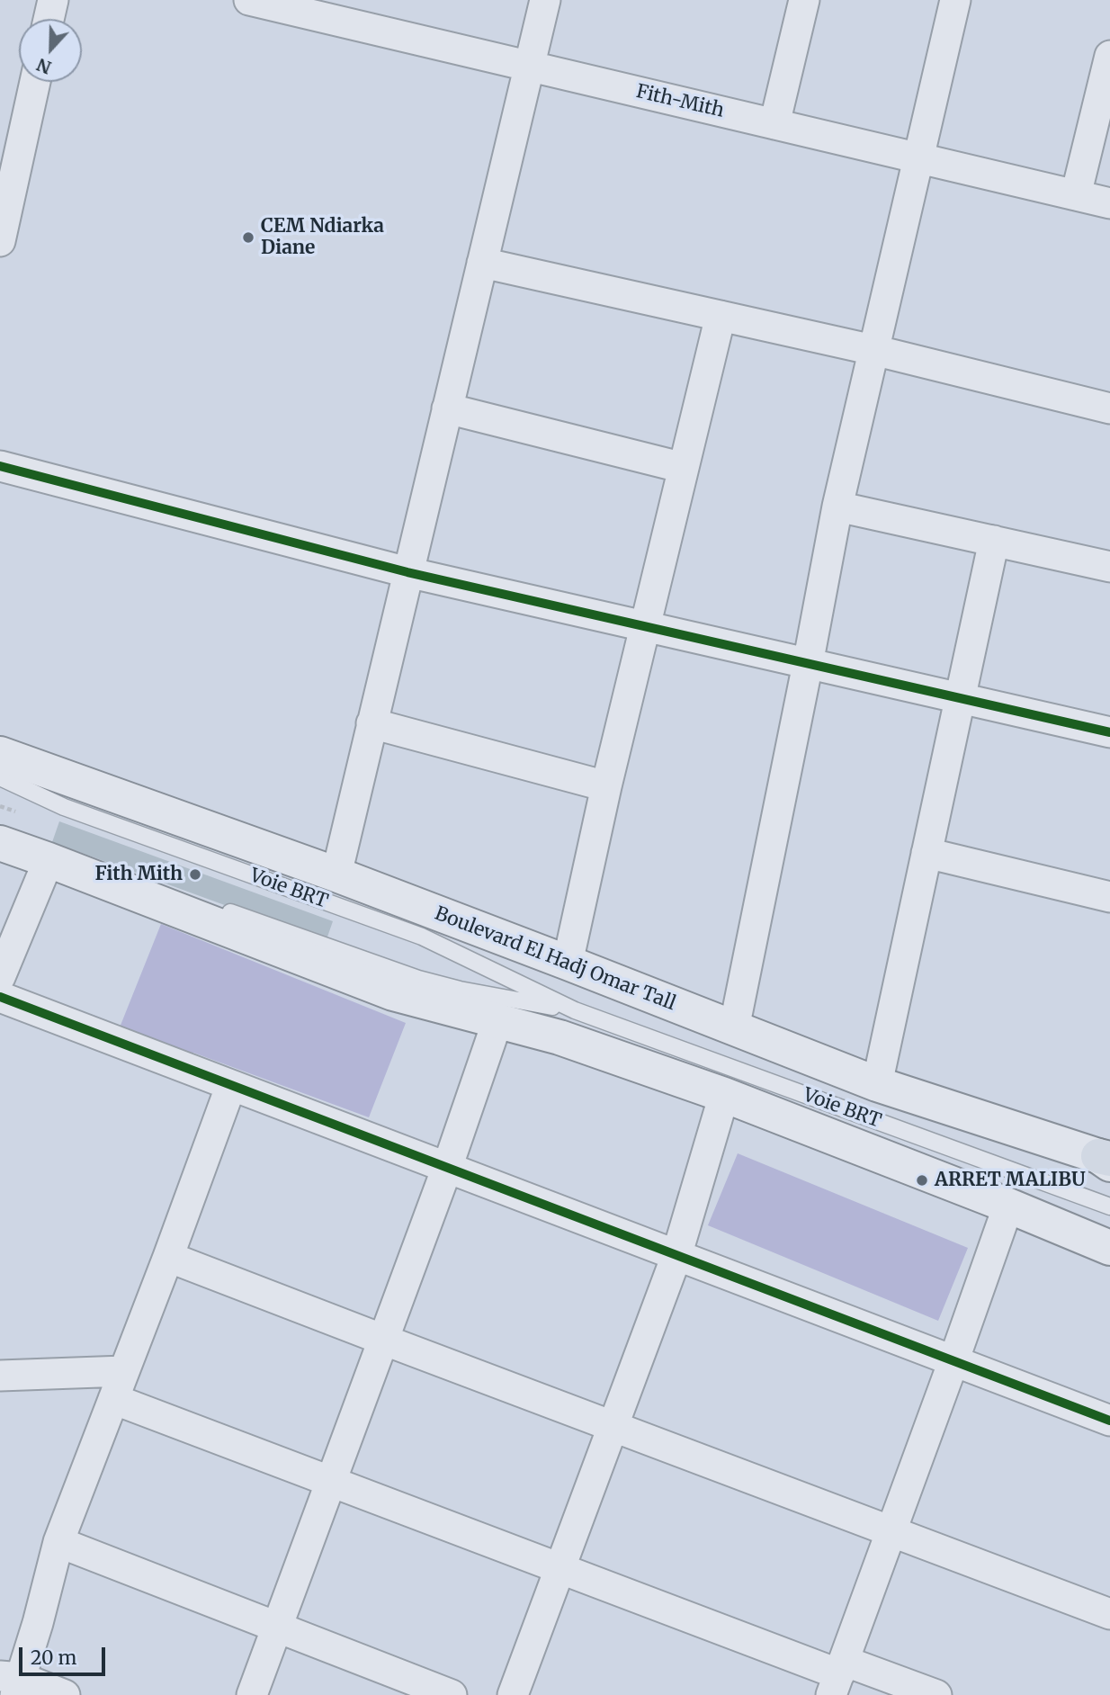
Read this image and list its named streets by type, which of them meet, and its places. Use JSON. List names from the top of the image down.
{
  "streets": {
    "main road": ["Boulevard El Hadj Omar Tall"],
    "street": ["Fith-Mith"],
    "lane": ["Voie BRT"]
  },
  "places": ["CEM Ndiarka Diane", "Fith Mith", "ARRET MALIBU"],
  "scale_bar": "20 m",
  "north": "bottom"
}
